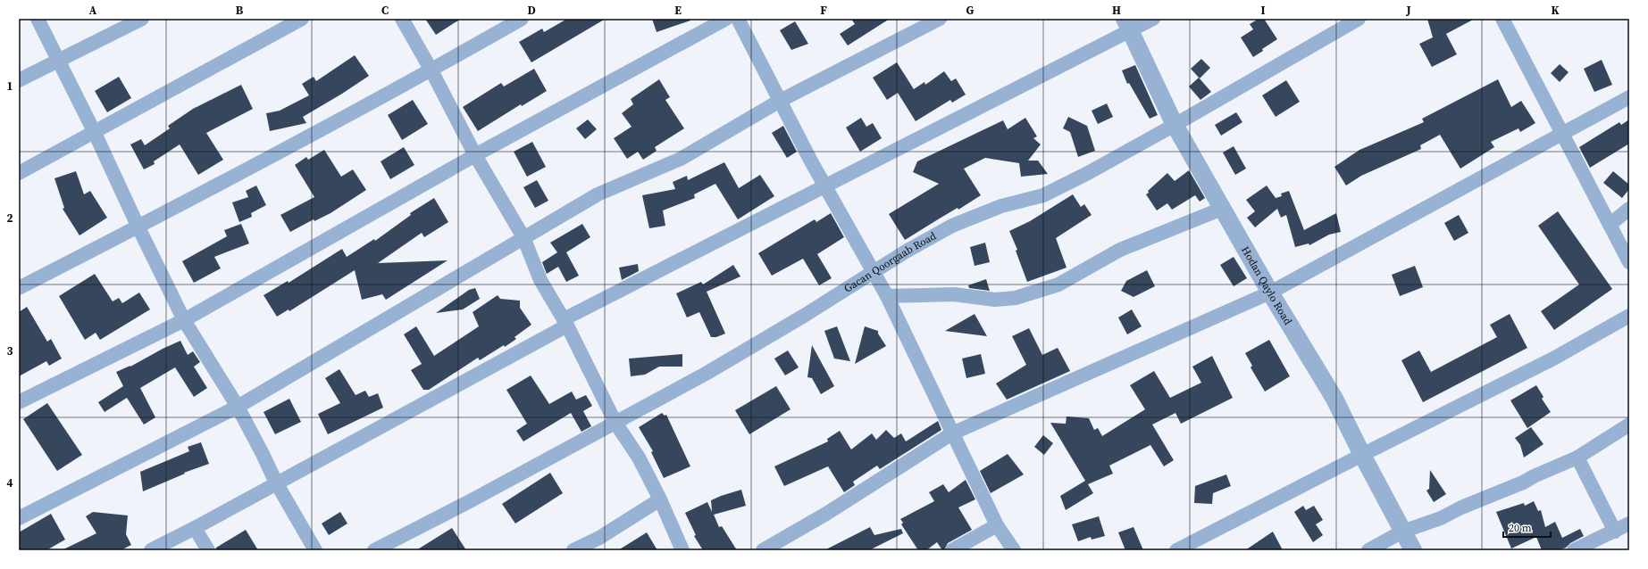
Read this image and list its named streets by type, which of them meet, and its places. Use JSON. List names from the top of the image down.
{
  "streets": {
    "street": ["Gacan Qoorgaab Road", "Hodan Qaylo Road"]
  },
  "crossings": [
    ["Gacan Qoorgaab Road", "Hodan Qaylo Road"]
  ],
  "scale_bar": "20 m",
  "grid": {
    "columns": [
      "A",
      "B",
      "C",
      "D",
      "E",
      "F",
      "G",
      "H",
      "I",
      "J",
      "K"
    ],
    "rows": [
      "1",
      "2",
      "3",
      "4"
    ]
  }
}
